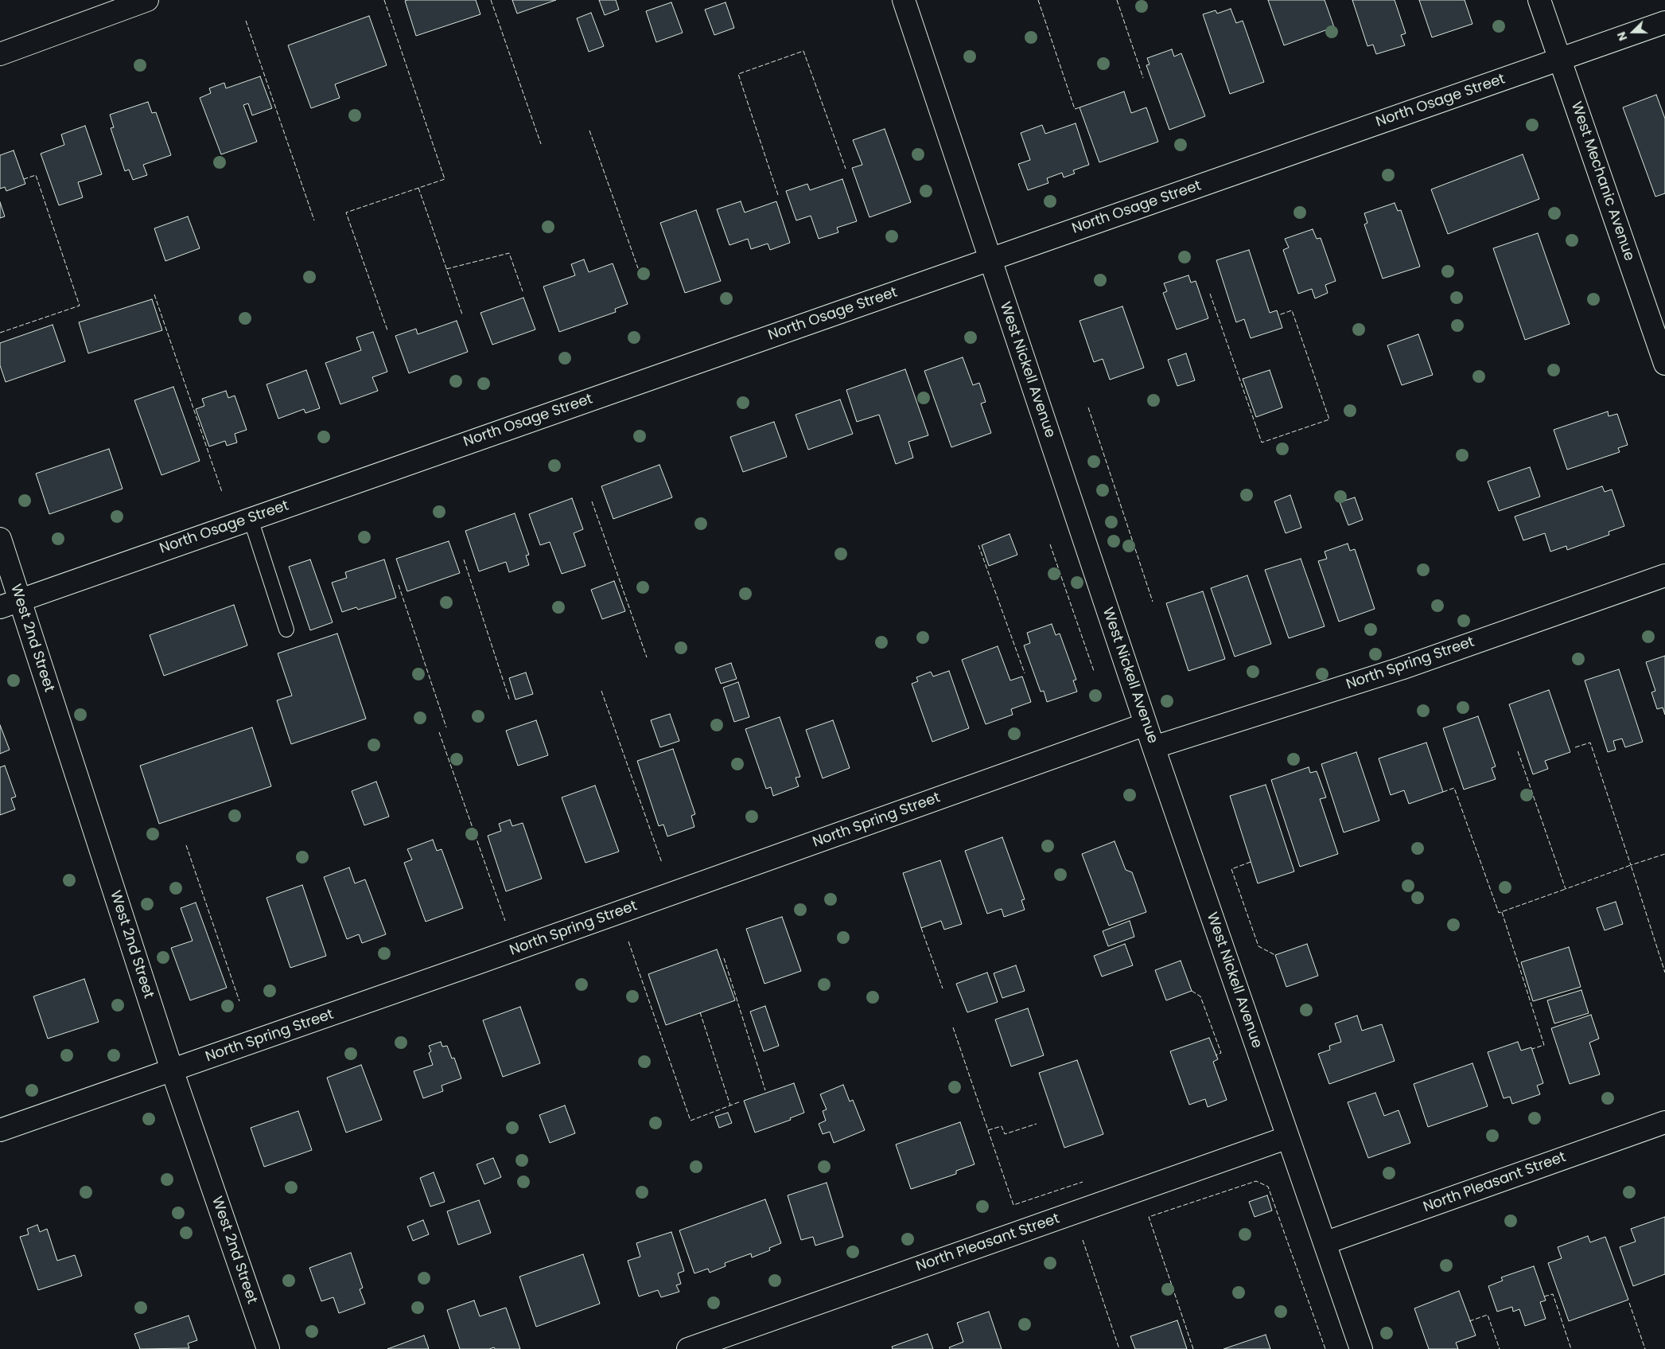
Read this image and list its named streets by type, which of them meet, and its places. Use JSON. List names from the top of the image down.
{
  "streets": {
    "street": [
      "North Osage Street",
      "West Mechanic Avenue",
      "West Nickell Avenue",
      "West 2nd Street",
      "North Spring Street",
      "North Pleasant Street"
    ]
  },
  "crossings": [
    ["North Osage Street", "West Mechanic Avenue"],
    ["North Osage Street", "West Nickell Avenue"],
    ["North Osage Street", "West 2nd Street"],
    ["West Nickell Avenue", "North Spring Street"],
    ["West Nickell Avenue", "North Pleasant Street"],
    ["West 2nd Street", "North Spring Street"]
  ],
  "north": "left"
}
